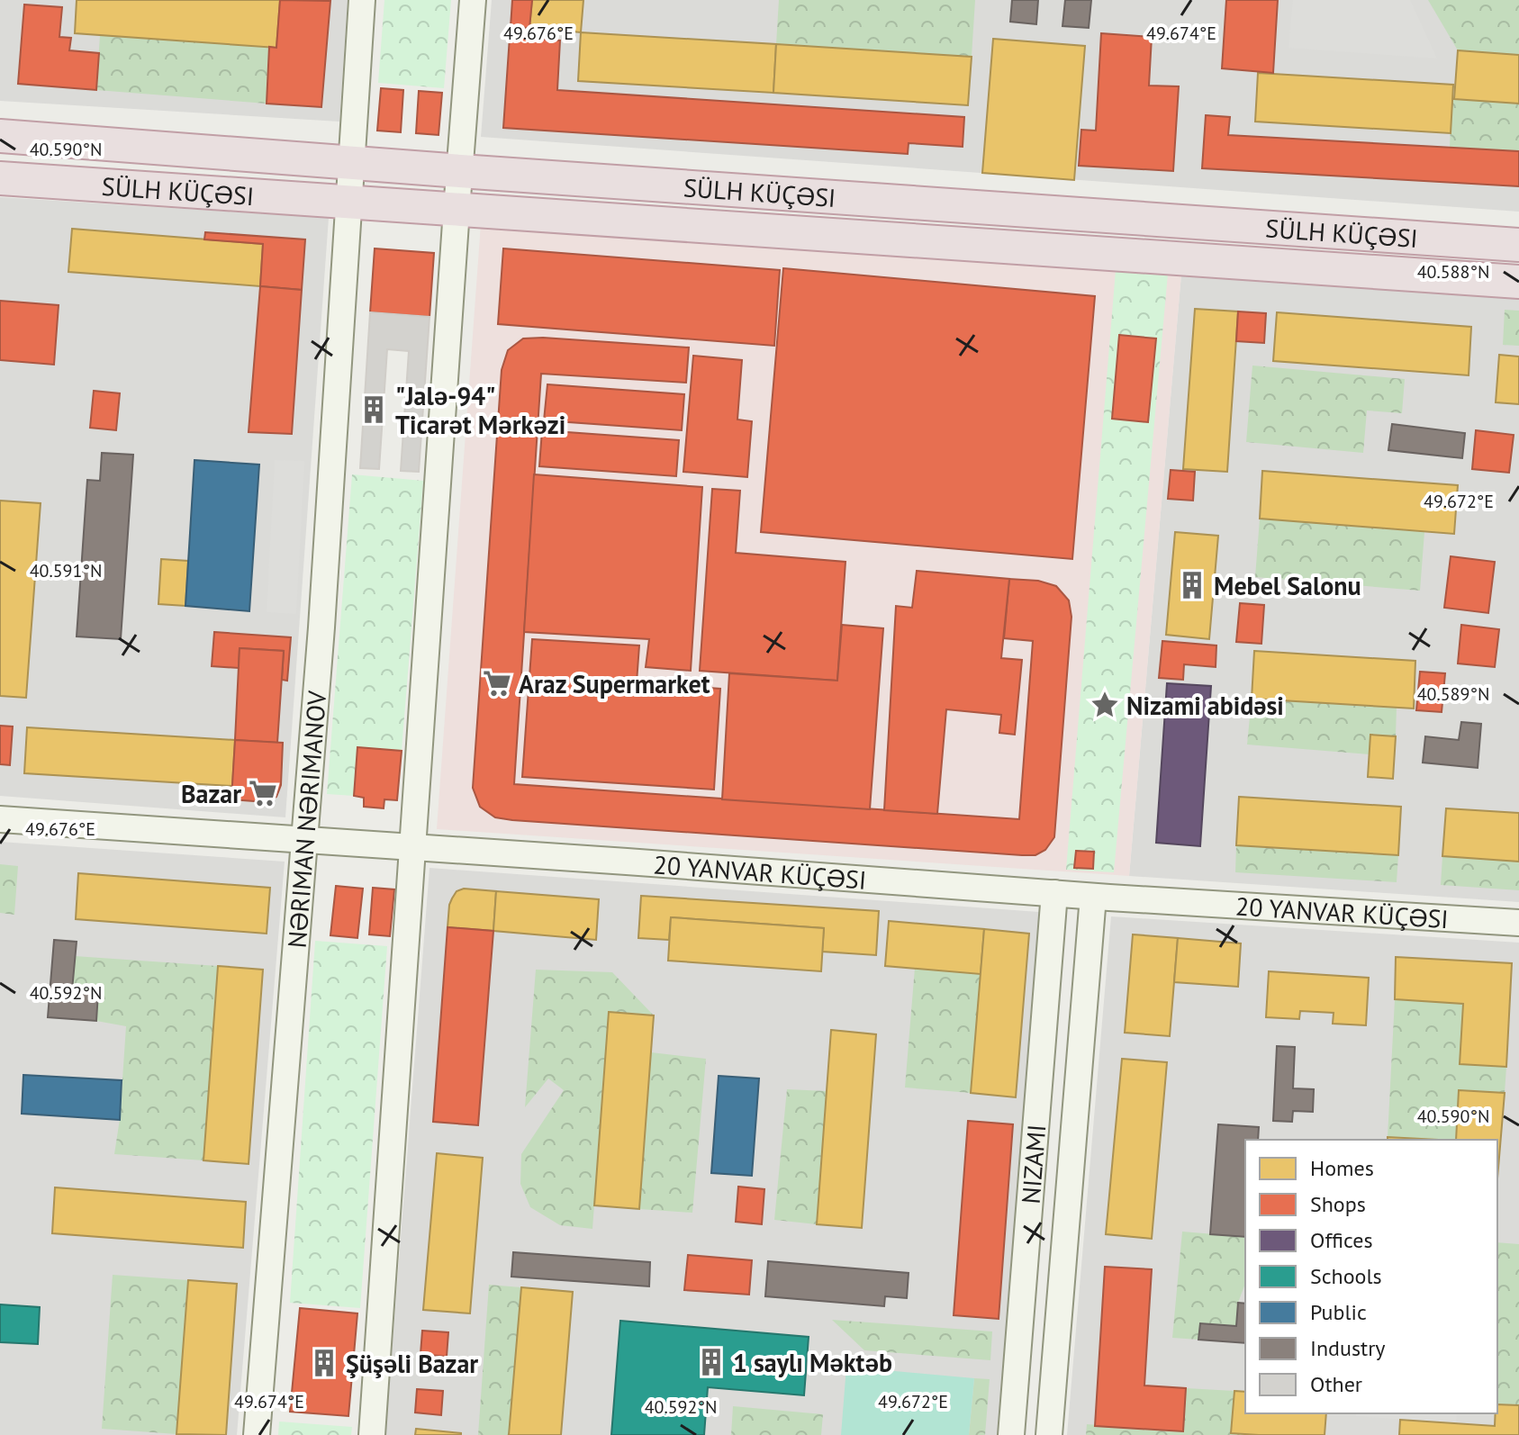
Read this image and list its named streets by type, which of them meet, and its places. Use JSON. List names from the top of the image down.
{
  "streets": {
    "highway": ["SÜLH KÜÇƏSI"],
    "main road": ["NƏRIMAN NƏRIMANOV", "20 YANVAR KÜÇƏSI", "NIZAMI"]
  },
  "crossings": [
    ["SÜLH KÜÇƏSI", "NƏRIMAN NƏRIMANOV"],
    ["NƏRIMAN NƏRIMANOV", "20 YANVAR KÜÇƏSI"],
    ["20 YANVAR KÜÇƏSI", "NIZAMI"]
  ],
  "places": {
    "building": [
      "\"Jalə-94\" Ticarət Mərkəzi",
      "Mebel Salonu",
      "1 saylı Məktəb",
      "Şüşəli Bazar"
    ],
    "supermarket": ["Araz Supermarket", "Bazar"],
    "place": ["Nizami abidәsi"]
  },
  "legend": [
    "Homes",
    "Shops",
    "Offices",
    "Schools",
    "Public",
    "Industry",
    "Other"
  ],
  "coordinates": [
    "49.674°E",
    "49.676°E",
    "40.590°N",
    "40.588°N",
    "49.672°E",
    "40.591°N",
    "40.589°N",
    "40.592°N"
  ]
}
